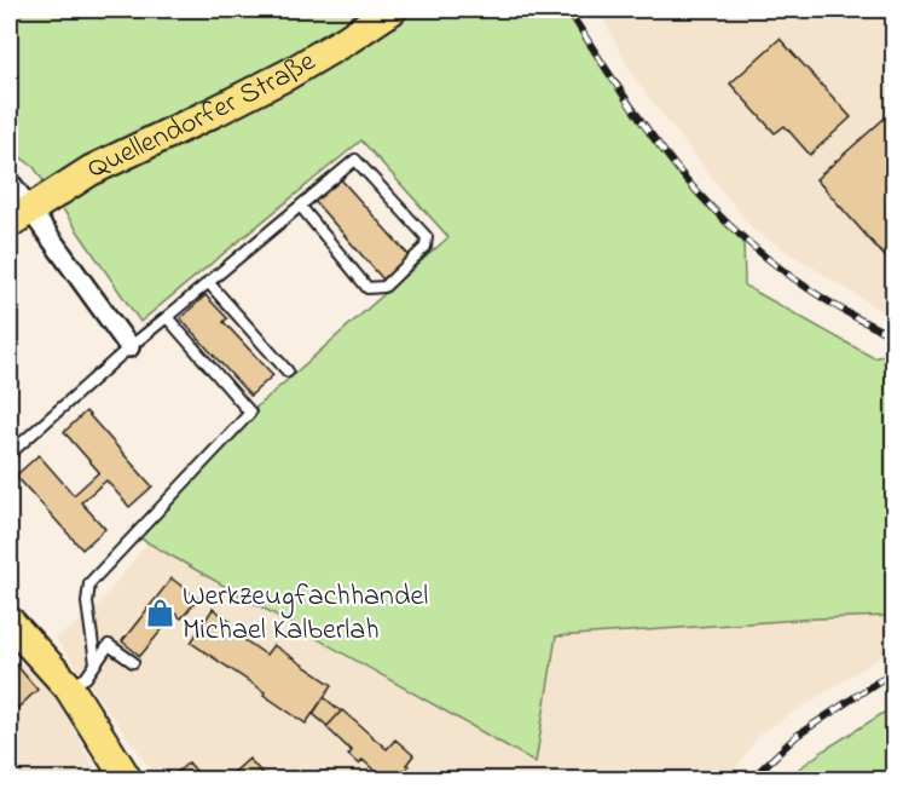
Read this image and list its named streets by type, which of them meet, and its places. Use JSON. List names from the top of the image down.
{
  "streets": {
    "main road": ["Quellendorfer Straße"]
  },
  "places": {
    "shop": ["Werkzeugfachhandel Michael Kalberlah"]
  }
}
